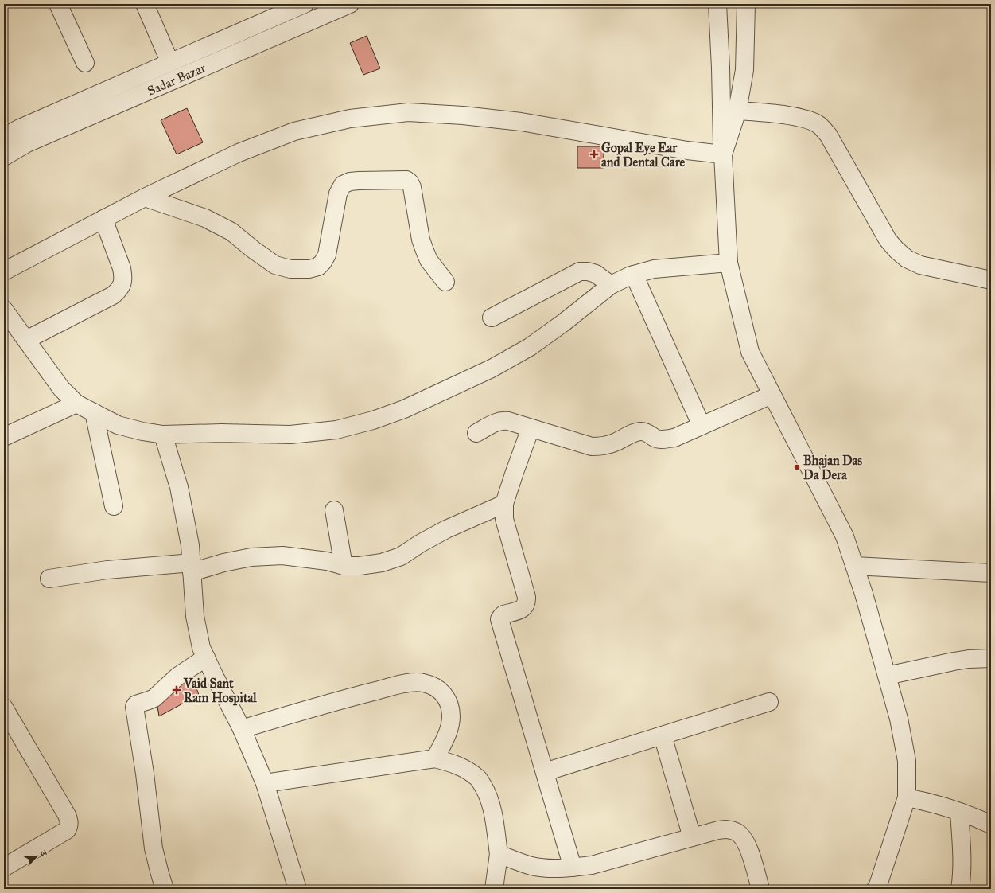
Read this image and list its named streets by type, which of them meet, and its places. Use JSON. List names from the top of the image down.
{
  "streets": {
    "street": ["Sadar Bazar"]
  },
  "places": {
    "health": ["Gopal Eye Ear and Dental Care", "Vaid Sant Ram Hospital"],
    "other": ["Bhajan Das Da Dera"]
  },
  "north": "top right"
}
